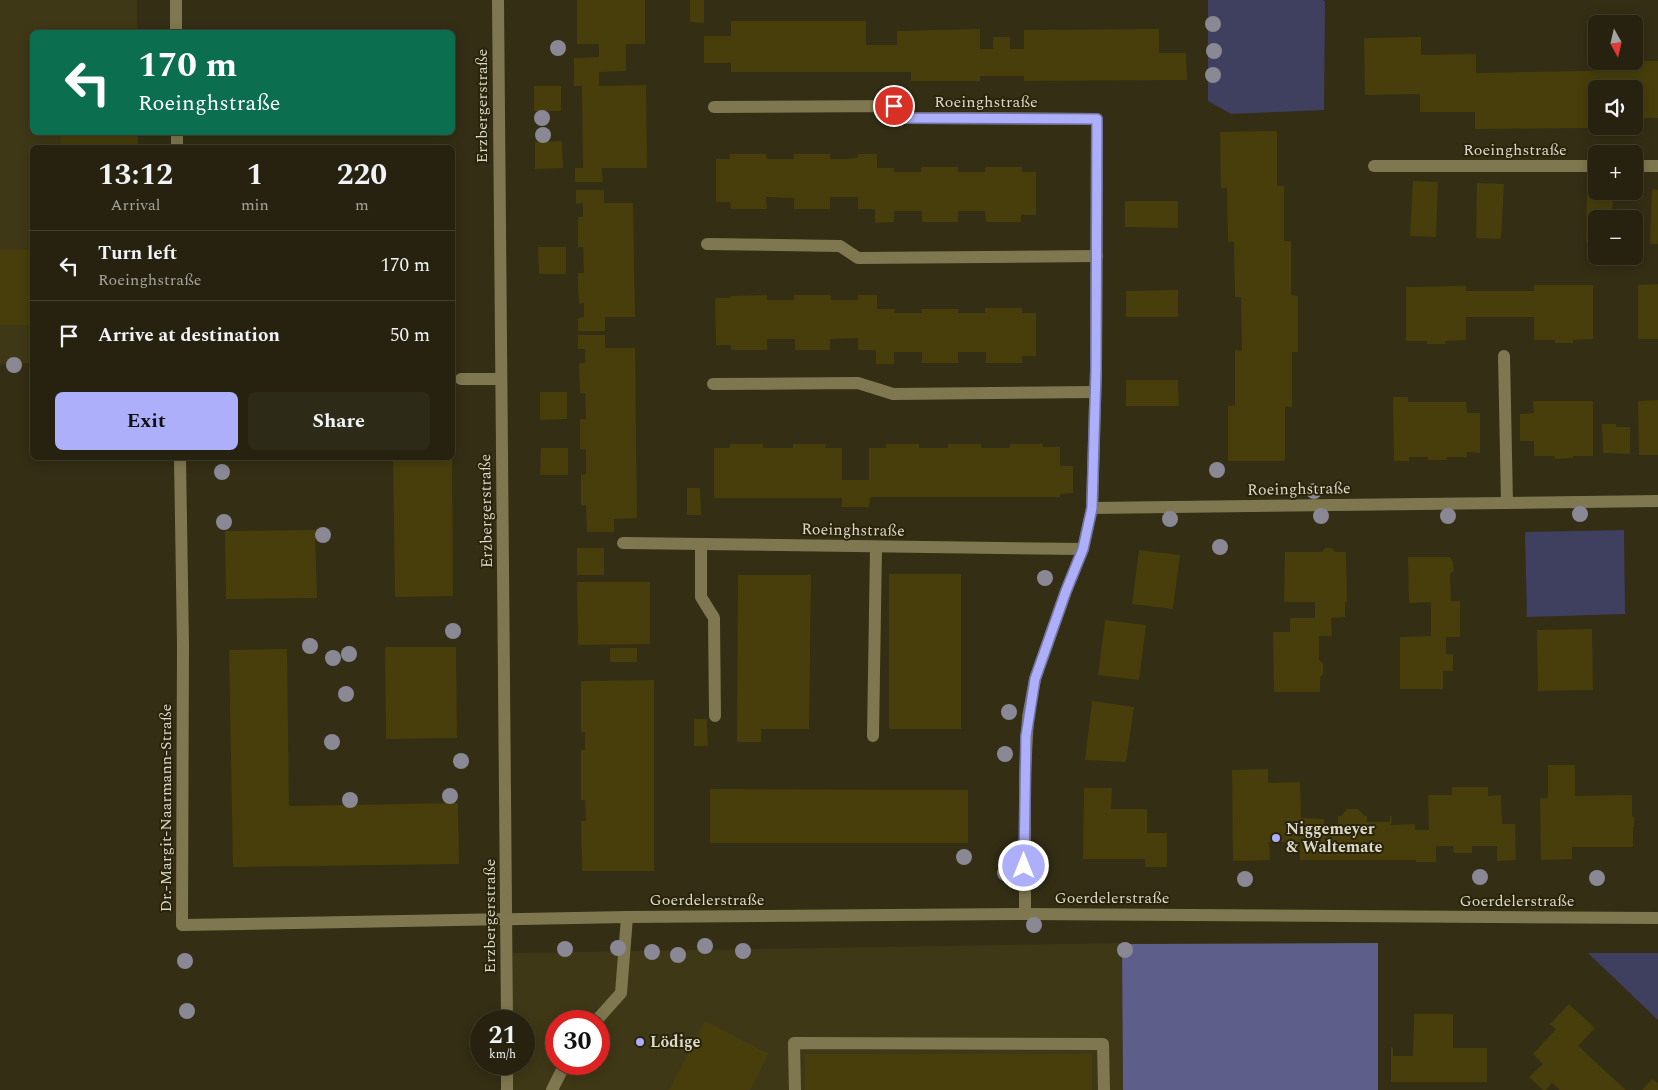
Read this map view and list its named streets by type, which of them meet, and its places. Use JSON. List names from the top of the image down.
{
  "streets": {
    "street": [
      "Roeinghstraße",
      "Erzbergerstraße",
      "Dr.-Margit-Naarmann-Straße",
      "Goerdelerstraße"
    ]
  },
  "crossings": [
    ["Roeinghstraße", "Goerdelerstraße"],
    ["Erzbergerstraße", "Dr.-Margit-Naarmann-Straße"],
    ["Erzbergerstraße", "Goerdelerstraße"],
    ["Dr.-Margit-Naarmann-Straße", "Goerdelerstraße"]
  ],
  "places": ["Niggemeyer & Waltemate", "Lödige"],
  "north": "bottom",
  "page": {
    "map_buttons": ["+", "−"],
    "turn": ["170 m", "Roeinghstraße"],
    "eta": [
      "13:12",
      "Arrival",
      "1",
      "min",
      "220",
      "m"
    ],
    "list": [
      {
        "name": "Turn left",
        "note": "Roeinghstraße",
        "value": "170 m"
      },
      {
        "name": "Arrive at destination",
        "value": "50 m"
      }
    ],
    "buttons": ["Exit", "Share"],
    "speed": "21 km/h",
    "limit": "30"
  }
}
